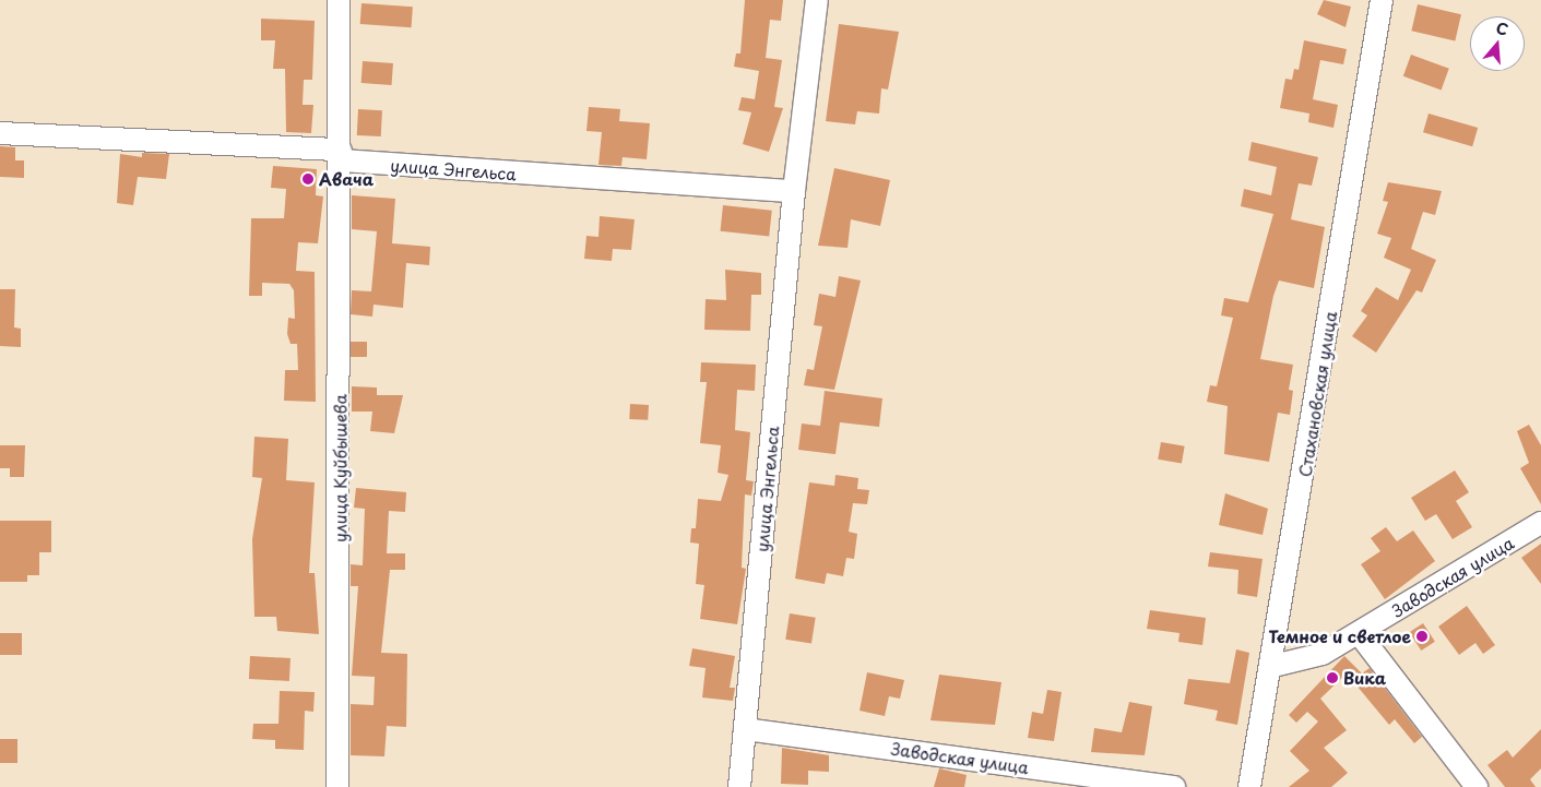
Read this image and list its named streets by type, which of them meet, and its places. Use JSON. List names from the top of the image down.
{
  "streets": {
    "street": [
      "улица Энгельса",
      "Стахановская улица",
      "улица Куйбышева",
      "Заводская улица"
    ]
  },
  "crossings": [
    ["улица Энгельса", "улица Куйбышева"],
    ["улица Энгельса", "Заводская улица"],
    ["Стахановская улица", "Заводская улица"]
  ],
  "places": ["Авача", "Темное и светлое", "Вика"],
  "north": "top"
}
